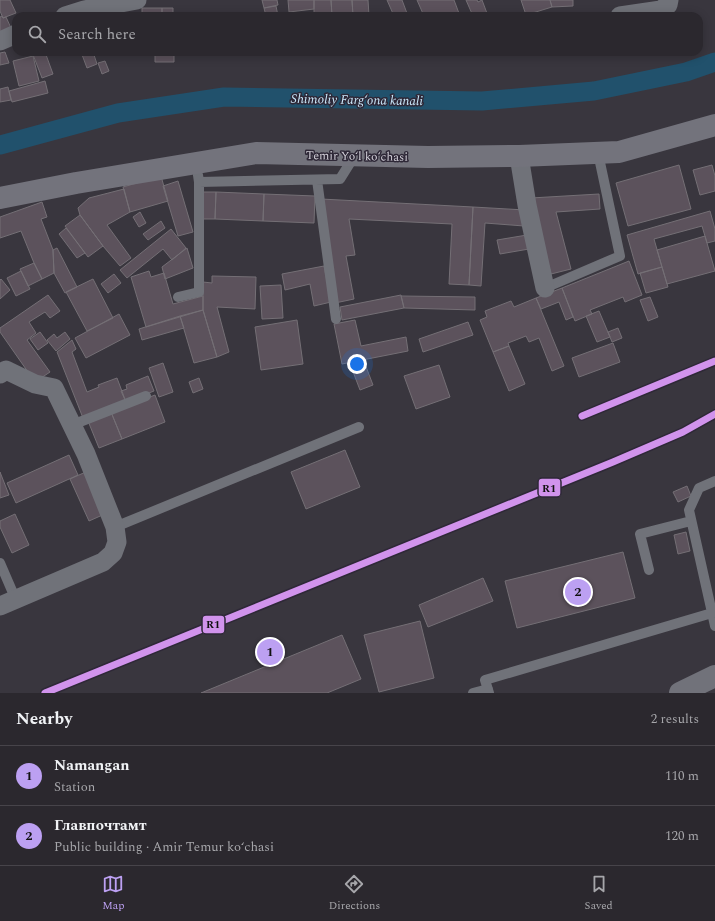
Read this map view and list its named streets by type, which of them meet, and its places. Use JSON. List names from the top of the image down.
{
  "streets": {
    "street": ["Temir Yoʻl koʻchasi"]
  },
  "water": ["Shimoliy Fargʻona kanali"],
  "lines": ["transit line R1"],
  "page": {
    "search": "Search here",
    "pins": ["2", "1"],
    "heading": ["Nearby", "2 results"],
    "list": [
      {
        "mark": "1",
        "name": "Namangan",
        "note": "Station",
        "value": "110 m"
      },
      {
        "mark": "2",
        "name": "Главпочтамт",
        "note": "Public building · Amir Temur koʻchasi",
        "value": "120 m"
      }
    ],
    "nav": ["Map", "Directions", "Saved"]
  }
}
